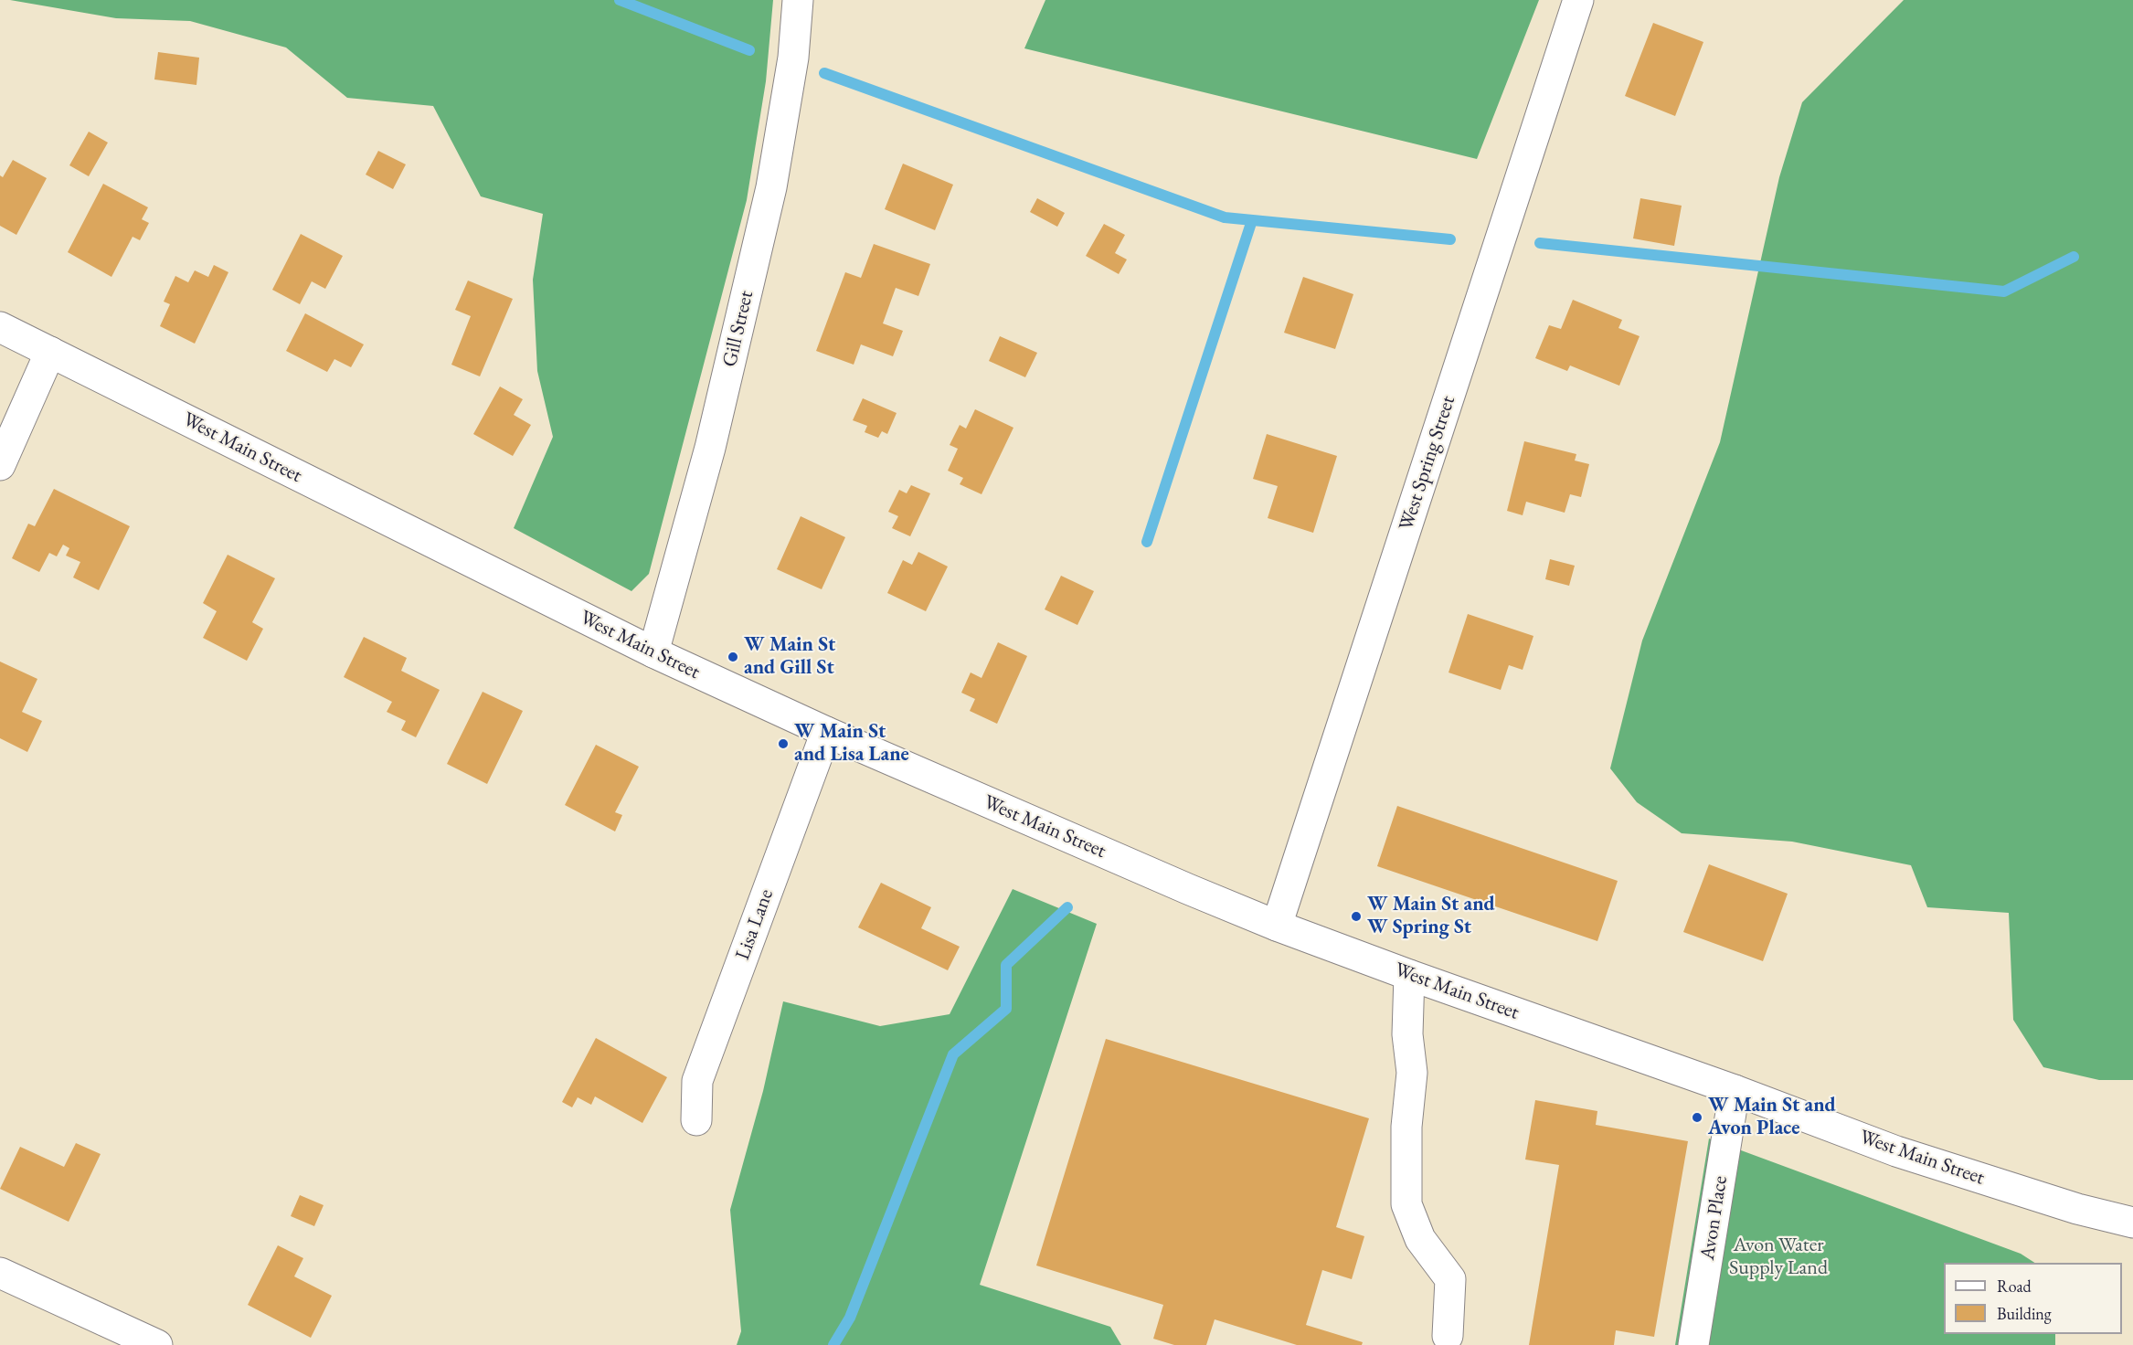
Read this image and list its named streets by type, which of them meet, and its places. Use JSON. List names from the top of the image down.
{
  "streets": {
    "street": [
      "Gill Street",
      "West Main Street",
      "West Spring Street",
      "Lisa Lane",
      "Avon Place"
    ]
  },
  "crossings": [
    ["Gill Street", "West Main Street"],
    ["West Main Street", "West Spring Street"],
    ["West Main Street", "Lisa Lane"],
    ["West Main Street", "Avon Place"]
  ],
  "parks": ["Avon Water Supply Land"],
  "places": [
    "W Main St and Gill St",
    "W Main St and Lisa Lane",
    "W Main St and W Spring St",
    "W Main St and Avon Place"
  ],
  "legend": ["Road", "Building"]
}
